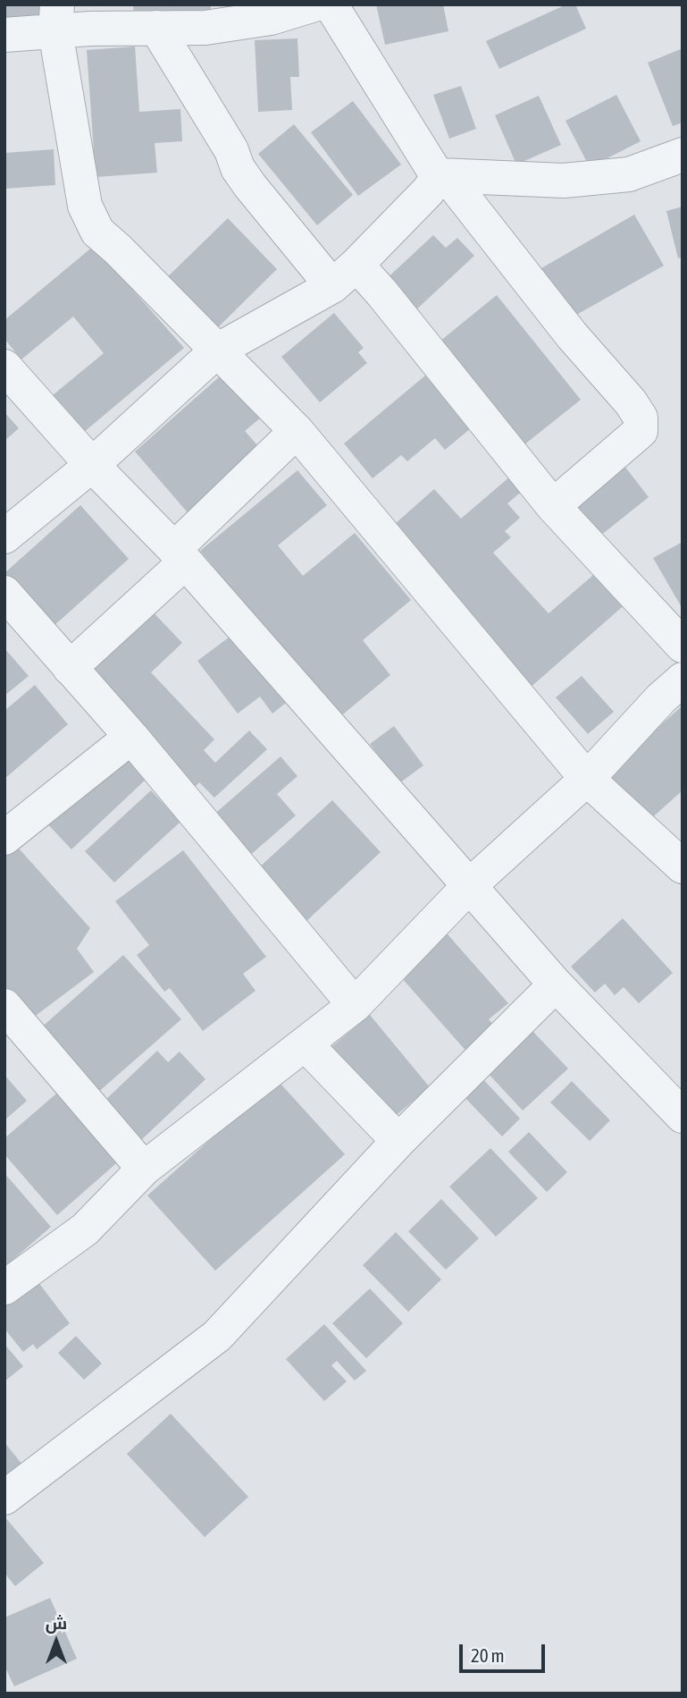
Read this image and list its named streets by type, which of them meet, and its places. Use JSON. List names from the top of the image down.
{
  "scale_bar": "20 m",
  "north": "top"
}
